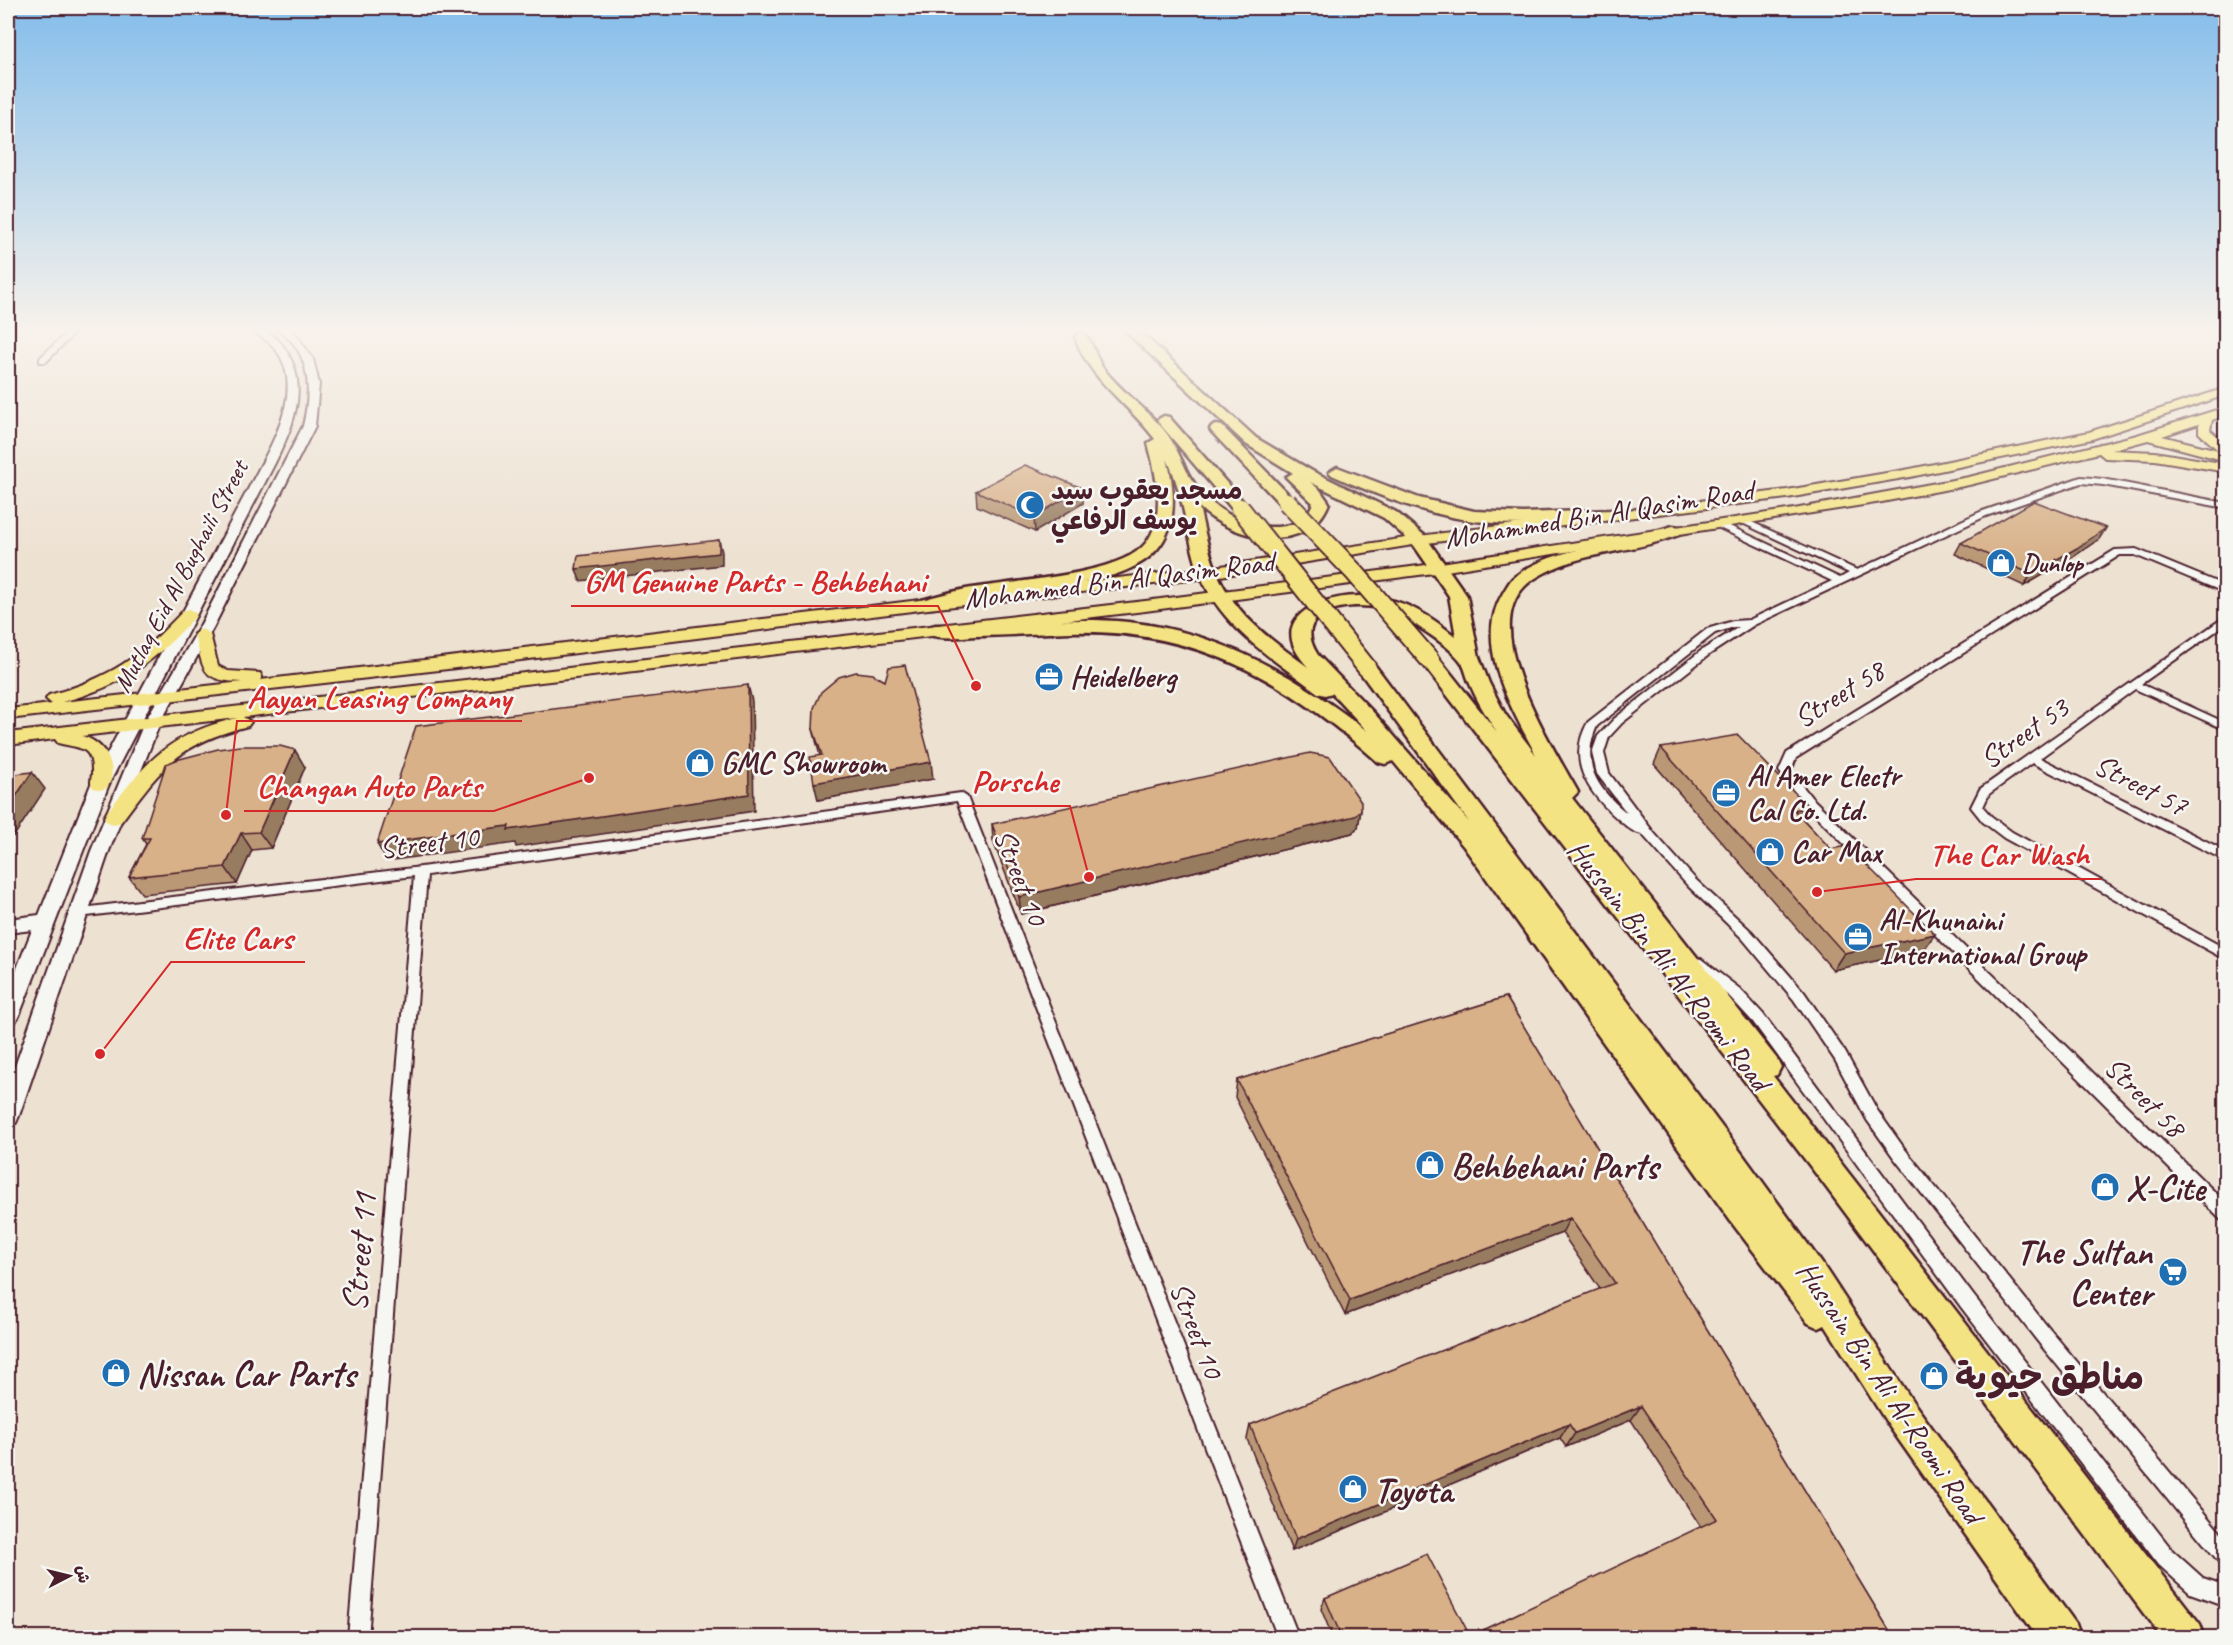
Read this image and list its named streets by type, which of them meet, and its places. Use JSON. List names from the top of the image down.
{
  "streets": {
    "highway": ["Hussain Bin Ali Al-Roomi Road"],
    "main road": ["Mohammed Bin Al Qasim Road"],
    "street": [
      "Mutlaq Eid Al Bughaili Street",
      "Street 58",
      "Street 53",
      "Street 57",
      "Street 10",
      "Street 11"
    ]
  },
  "crossings": [
    ["Mohammed Bin Al Qasim Road", "Mutlaq Eid Al Bughaili Street"],
    ["Mutlaq Eid Al Bughaili Street", "Street 10"],
    ["Street 53", "Street 57"],
    ["Street 10", "Street 11"]
  ],
  "places": {
    "mosque": ["مسجد يعقوب سيد يوسف الرفاعي"],
    "shop": [
      "Dunlop",
      "GMC Showroom",
      "Car Max",
      "Behbehani Parts",
      "X-Cite",
      "Nissan Car Parts",
      "مناطق حيوية",
      "Toyota"
    ],
    "office": ["Heidelberg", "Al Amer Electr Cal Co. Ltd.", "Al-Khunaini International Group"],
    "other": [
      "GM Genuine Parts - Behbehani",
      "Changan Auto Parts",
      "Aayan Leasing Company",
      "Porsche",
      "The Car Wash",
      "Elite Cars"
    ],
    "supermarket": ["The Sultan Center"]
  },
  "north": "right"
}
